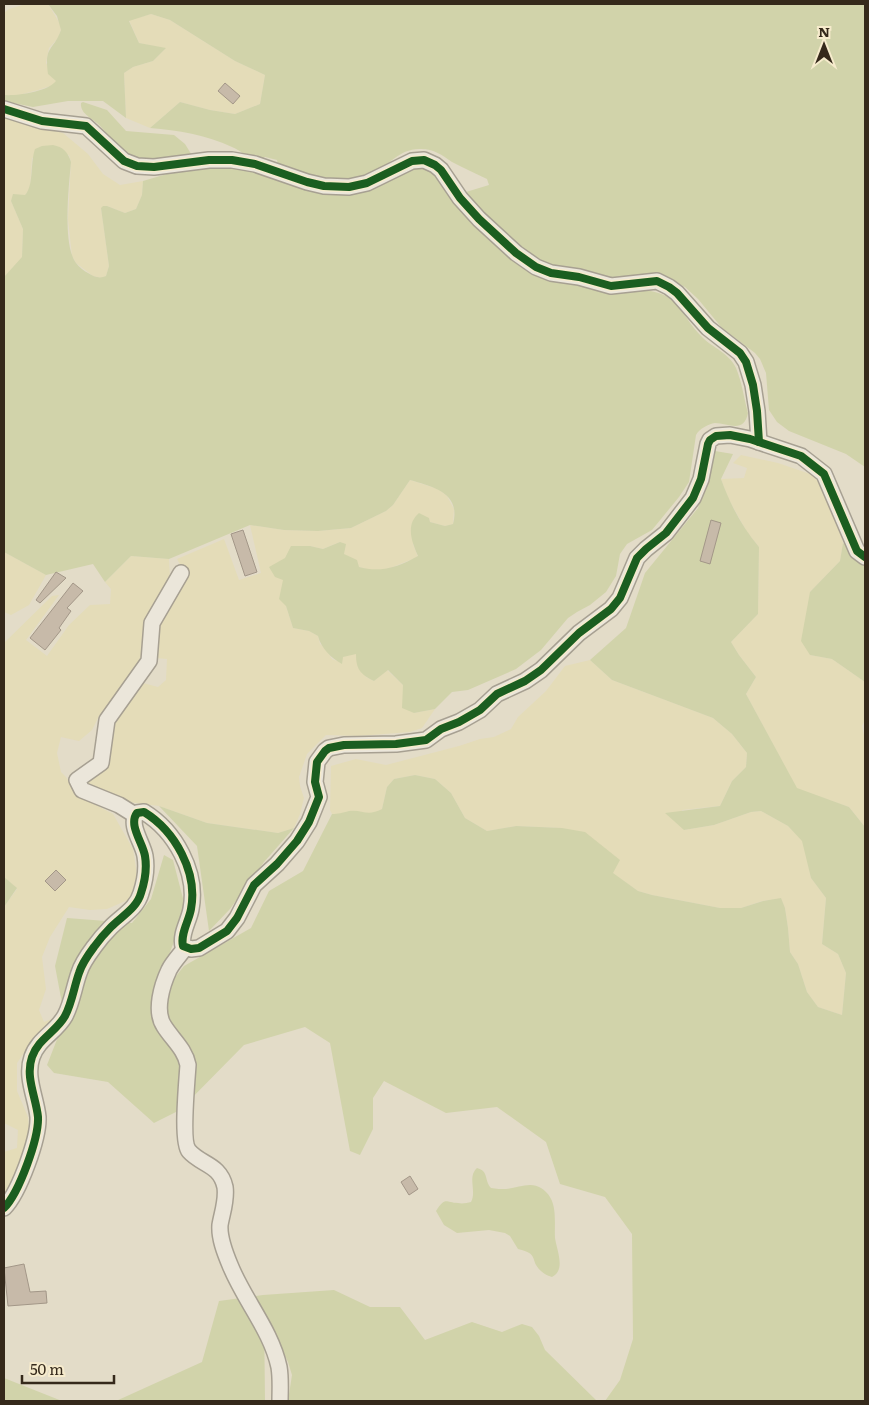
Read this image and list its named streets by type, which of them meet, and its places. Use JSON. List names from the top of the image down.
{
  "scale_bar": "50 m",
  "north": "top"
}
